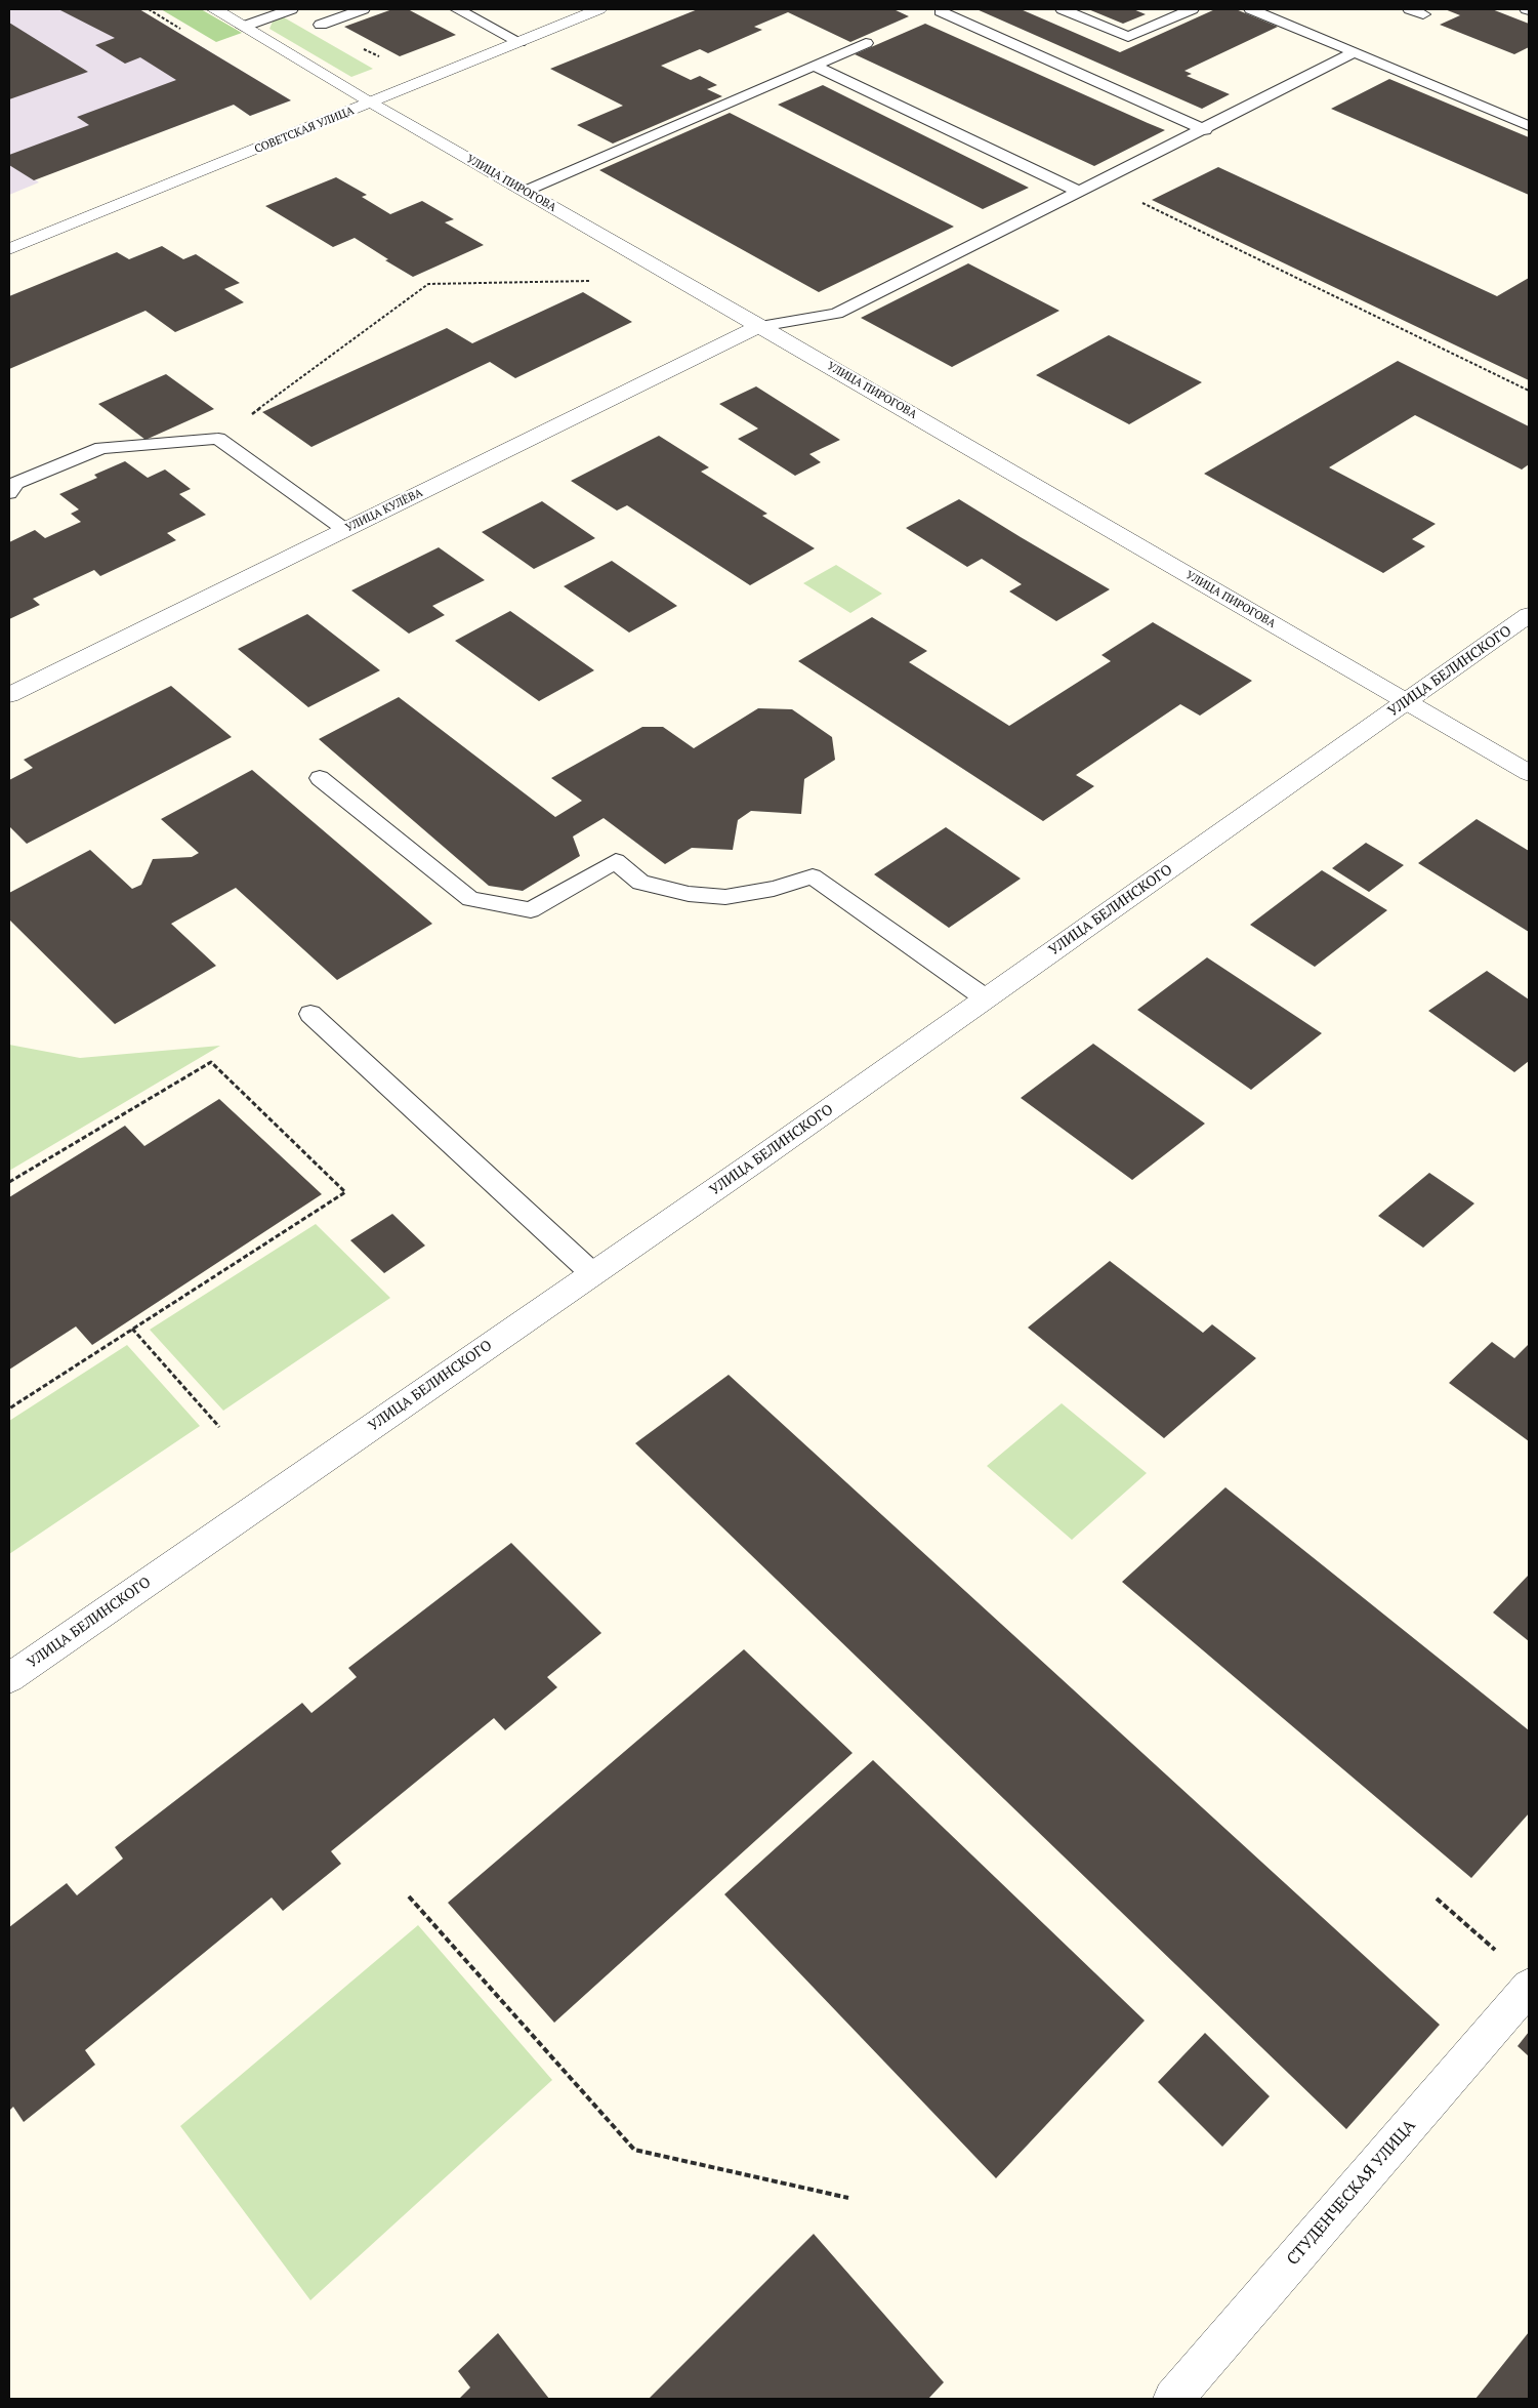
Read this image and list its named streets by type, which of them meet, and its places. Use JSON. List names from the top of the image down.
{
  "streets": {
    "street": [
      "СОВЕТСКАЯ УЛИЦА",
      "УЛИЦА ПИРОГОВА",
      "УЛИЦА КУЛЁВА",
      "УЛИЦА БЕЛИНСКОГО",
      "СТУДЕНЧЕСКАЯ УЛИЦА"
    ]
  },
  "crossings": [
    ["СОВЕТСКАЯ УЛИЦА", "УЛИЦА ПИРОГОВА"],
    ["УЛИЦА ПИРОГОВА", "УЛИЦА КУЛЁВА"],
    ["УЛИЦА ПИРОГОВА", "УЛИЦА БЕЛИНСКОГО"]
  ]
}
